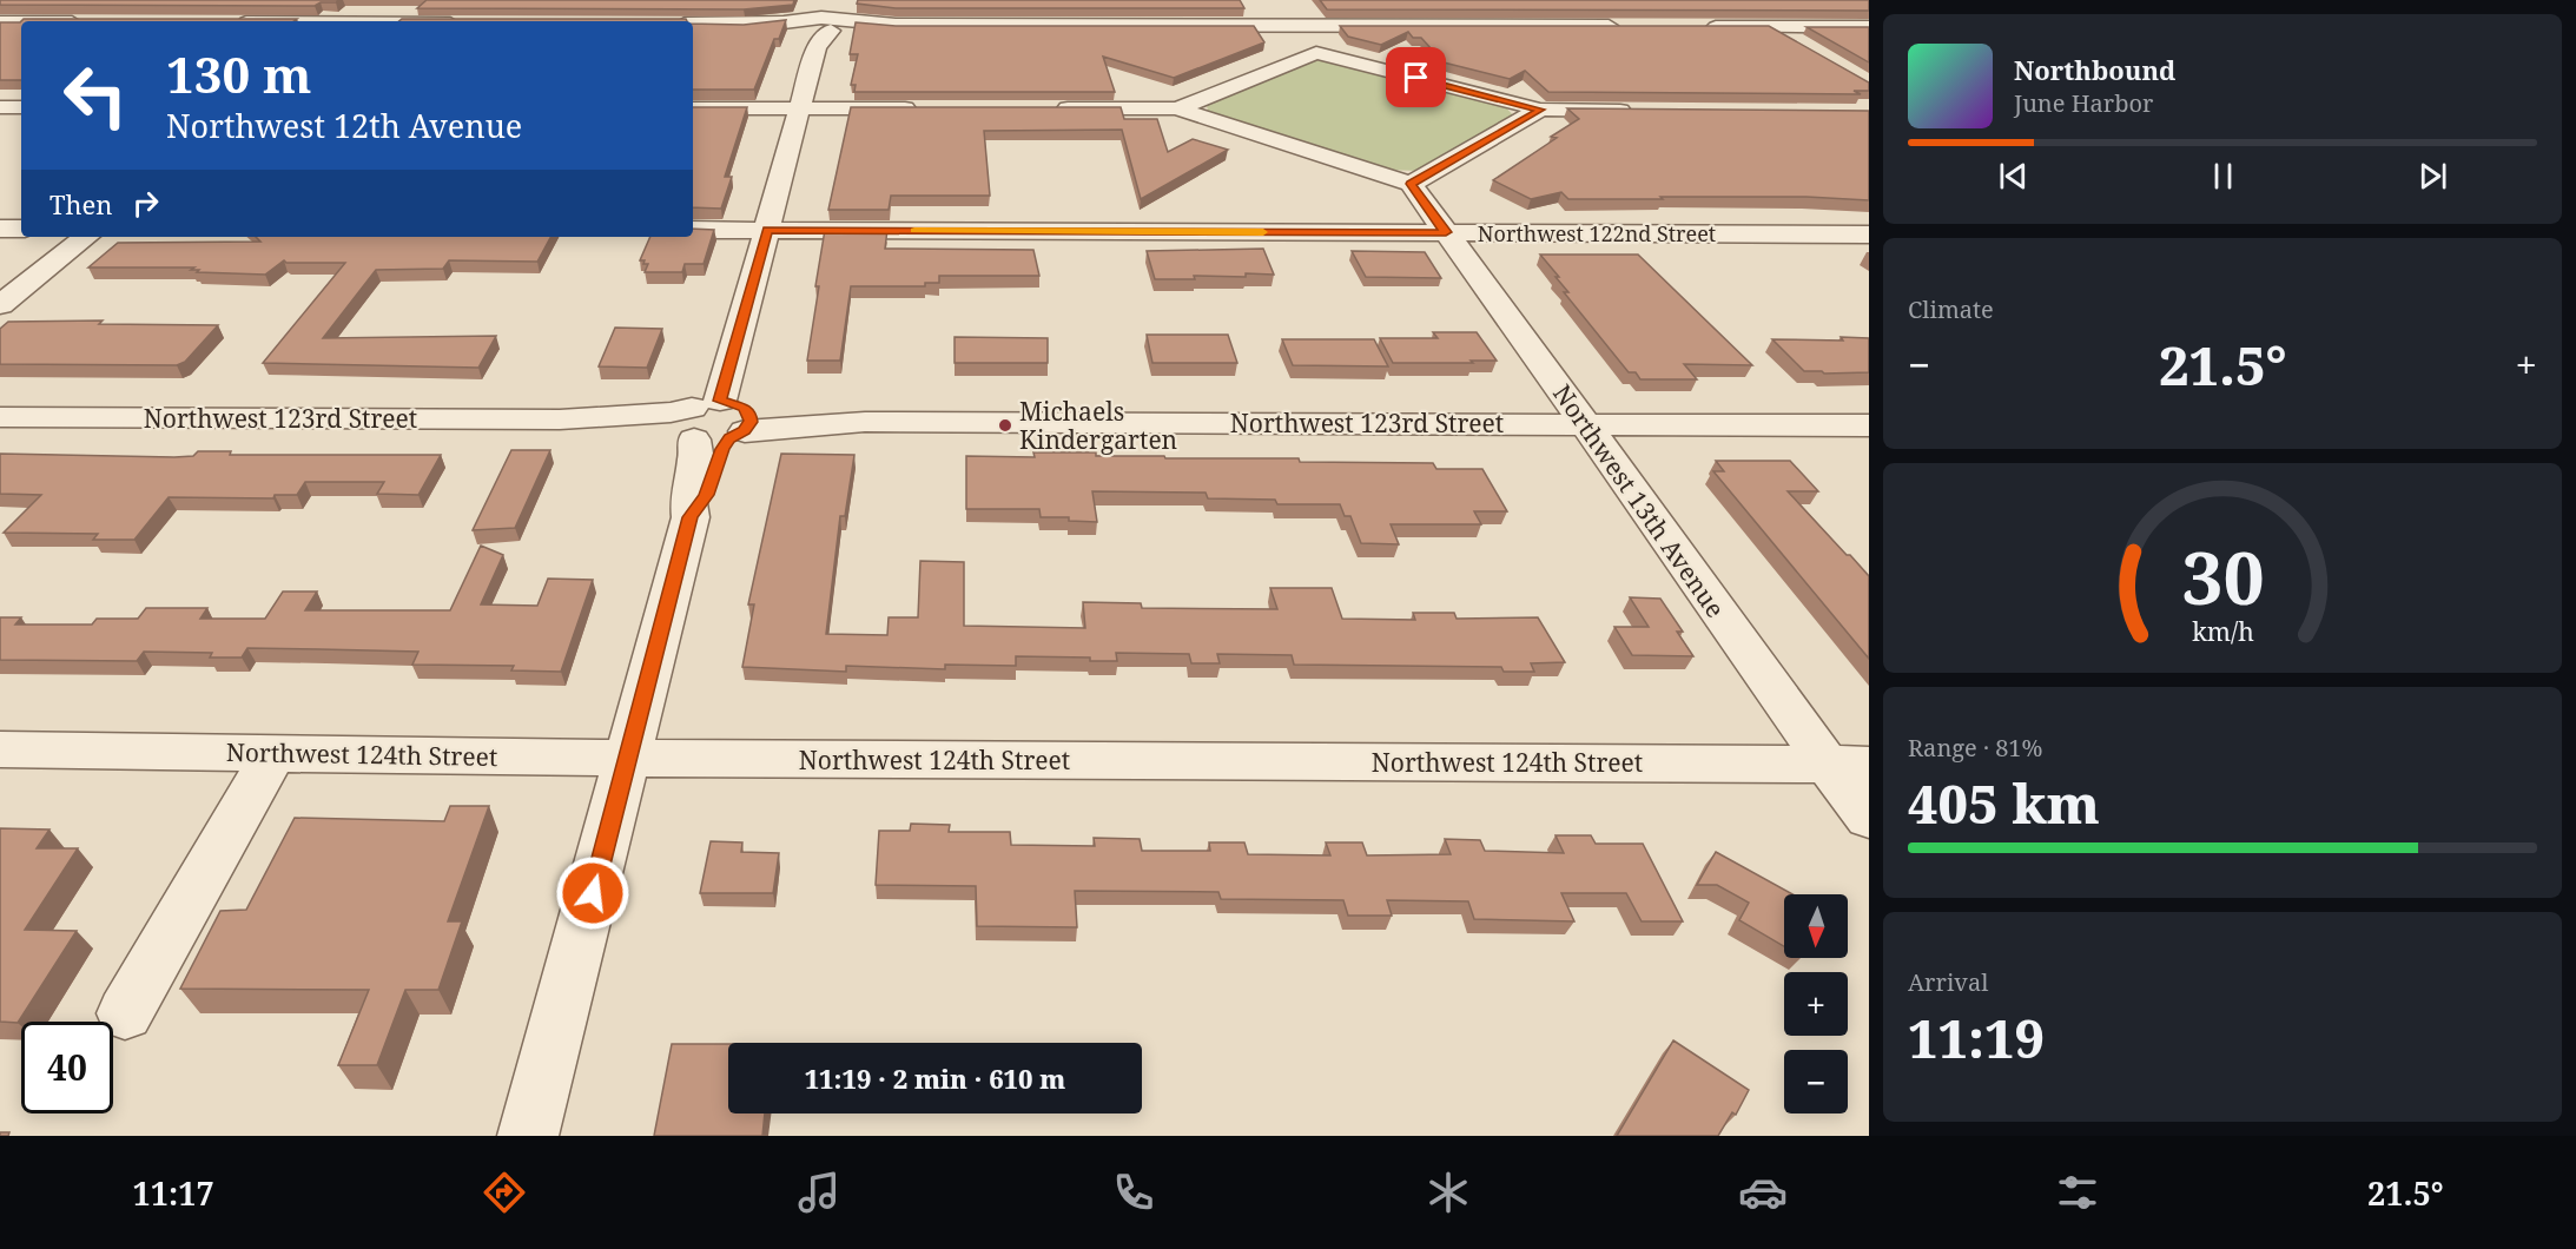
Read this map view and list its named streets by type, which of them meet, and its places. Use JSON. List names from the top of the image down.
{
  "streets": {
    "street": [
      "Northwest 122nd Street",
      "Northwest 123rd Street",
      "Northwest 13th Avenue",
      "Northwest 124th Street"
    ]
  },
  "crossings": [
    ["Northwest 122nd Street", "Northwest 13th Avenue"],
    ["Northwest 123rd Street", "Northwest 13th Avenue"],
    ["Northwest 13th Avenue", "Northwest 124th Street"]
  ],
  "places": ["Michaels Kindergarten"],
  "north": "bottom",
  "page": {
    "turn": ["130 m", "Northwest 12th Avenue"],
    "song": ["Northbound", "June Harbor"],
    "then": "Then",
    "tile": [
      "Climate",
      ["Range · 81%", "405 km"],
      ["Arrival", "11:19"]
    ],
    "heat": ["−", "21.5°", "+"],
    "map_buttons": ["+", "−"],
    "limit": "40",
    "trip": "11:19 · 2 min · 610 m",
    "tabs": ["11:17", "21.5°"],
    "gauge": ["30", "km/h"]
  }
}
